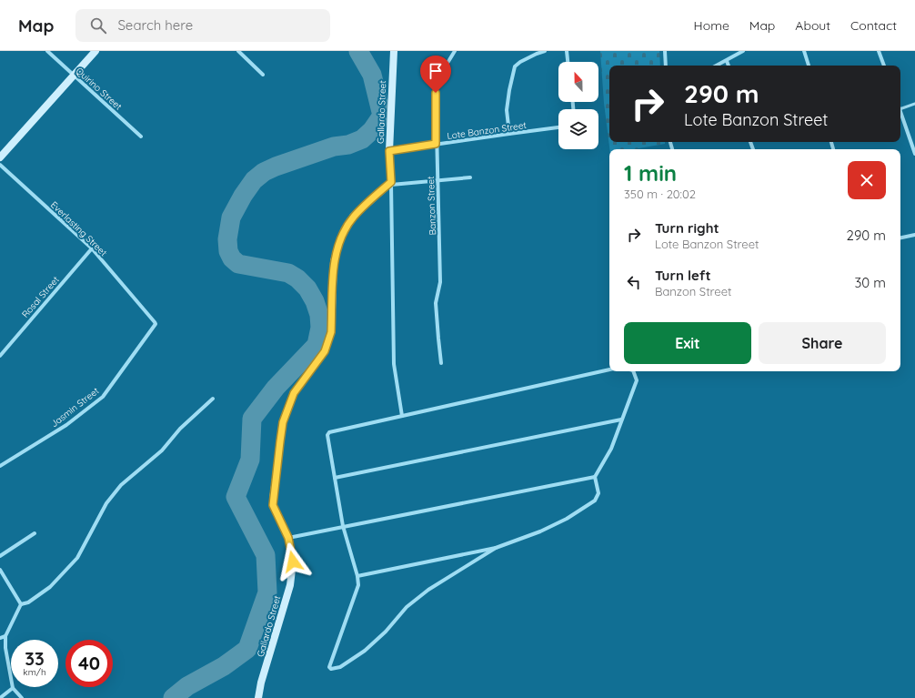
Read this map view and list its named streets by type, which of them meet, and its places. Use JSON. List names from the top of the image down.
{
  "streets": {
    "street": [
      "Quirino Street",
      "Gallardo Street",
      "Lote Banzon Street",
      "Banzon Street",
      "Everlasting Street",
      "Rosal Street",
      "Jasmin Street"
    ]
  },
  "crossings": [
    ["Gallardo Street", "Lote Banzon Street"],
    ["Lote Banzon Street", "Banzon Street"],
    ["Everlasting Street", "Rosal Street"],
    ["Everlasting Street", "Jasmin Street"]
  ],
  "north": "top",
  "page": {
    "header": "Map",
    "search": "Search here",
    "nav": [
      "Home",
      "Map",
      "About",
      "Contact"
    ],
    "turn": ["290 m", "Lote Banzon Street"],
    "heading": ["1 min", "350 m · 20:02"],
    "list": [
      {
        "name": "Turn right",
        "note": "Lote Banzon Street",
        "value": "290 m"
      },
      {
        "name": "Turn left",
        "note": "Banzon Street",
        "value": "30 m"
      }
    ],
    "buttons": ["Exit", "Share"],
    "speed": "33 km/h",
    "limit": "40"
  }
}
